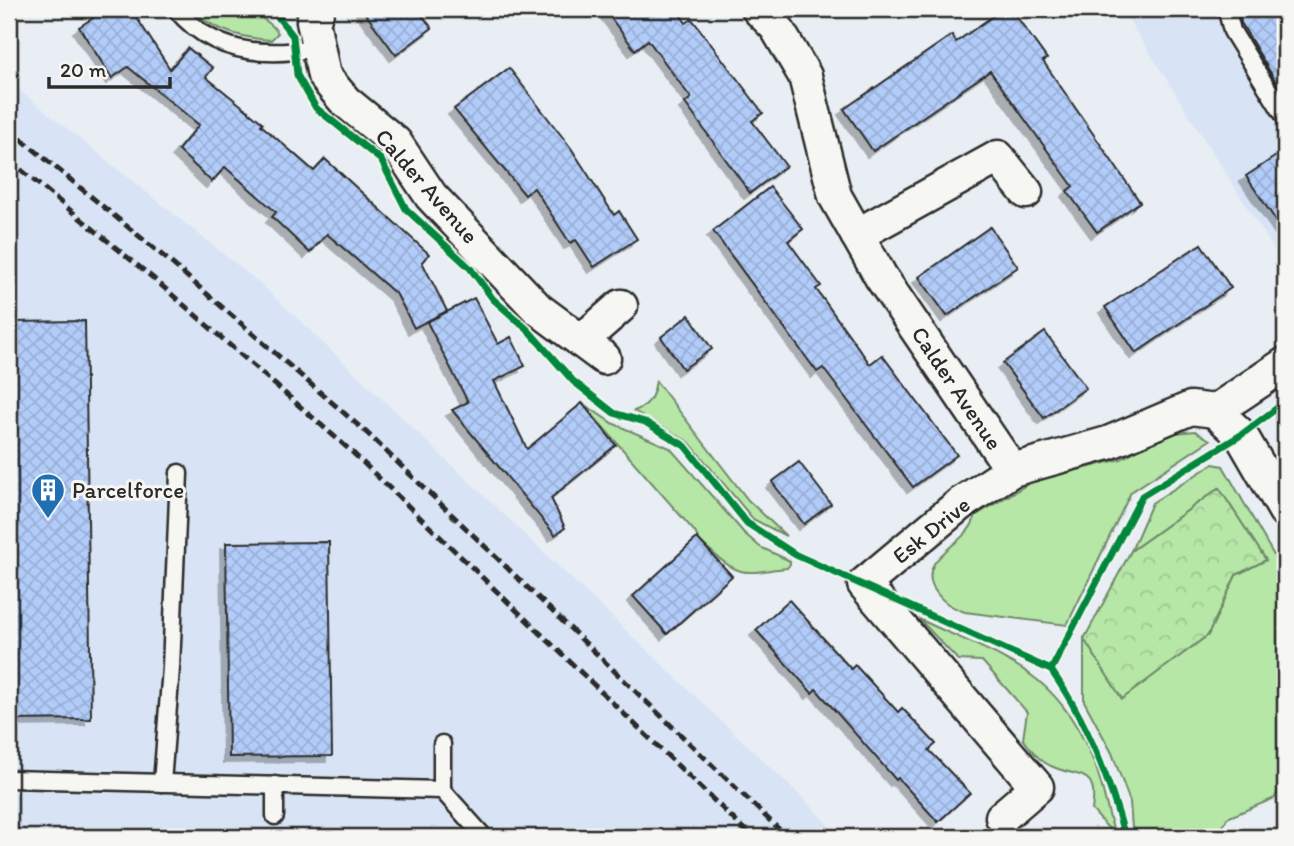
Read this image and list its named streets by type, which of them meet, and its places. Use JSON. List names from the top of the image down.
{
  "streets": {
    "street": ["Calder Avenue", "Esk Drive"]
  },
  "crossings": [
    ["Calder Avenue", "Esk Drive"]
  ],
  "places": {
    "building": ["Parcelforce"]
  },
  "scale_bar": "20 m"
}
